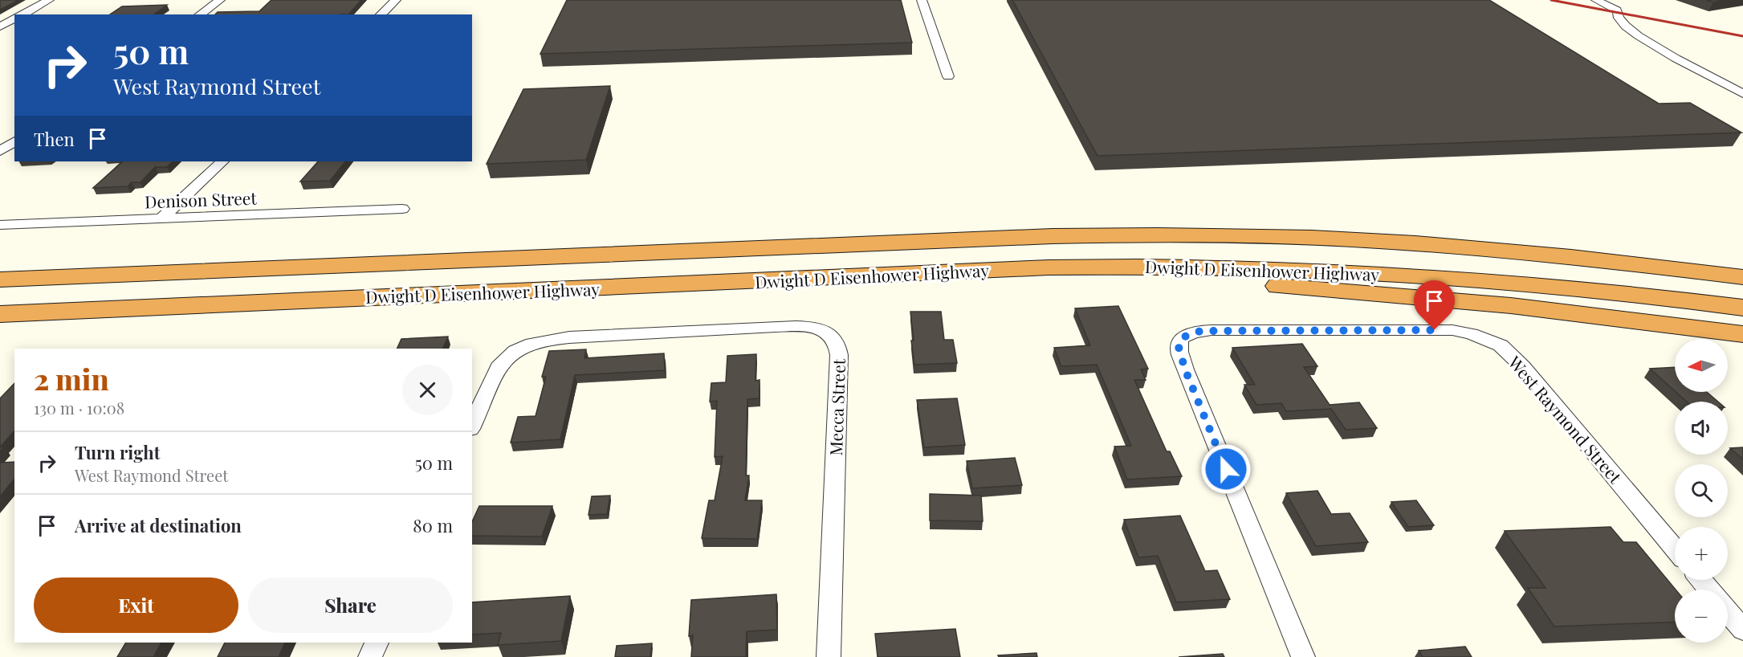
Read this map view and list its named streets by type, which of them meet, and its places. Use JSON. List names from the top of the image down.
{
  "streets": {
    "highway": ["Dwight D Eisenhower Highway"],
    "street": ["Denison Street", "Mecca Street", "West Raymond Street"]
  },
  "north": "left",
  "page": {
    "turn": ["50 m", "West Raymond Street"],
    "then": "Then",
    "map_buttons": ["+", "−"],
    "heading": ["2 min", "130 m · 10:08"],
    "list": [
      {
        "name": "Turn right",
        "note": "West Raymond Street",
        "value": "50 m"
      },
      {
        "name": "Arrive at destination",
        "value": "80 m"
      }
    ],
    "buttons": ["Exit", "Share"]
  }
}
